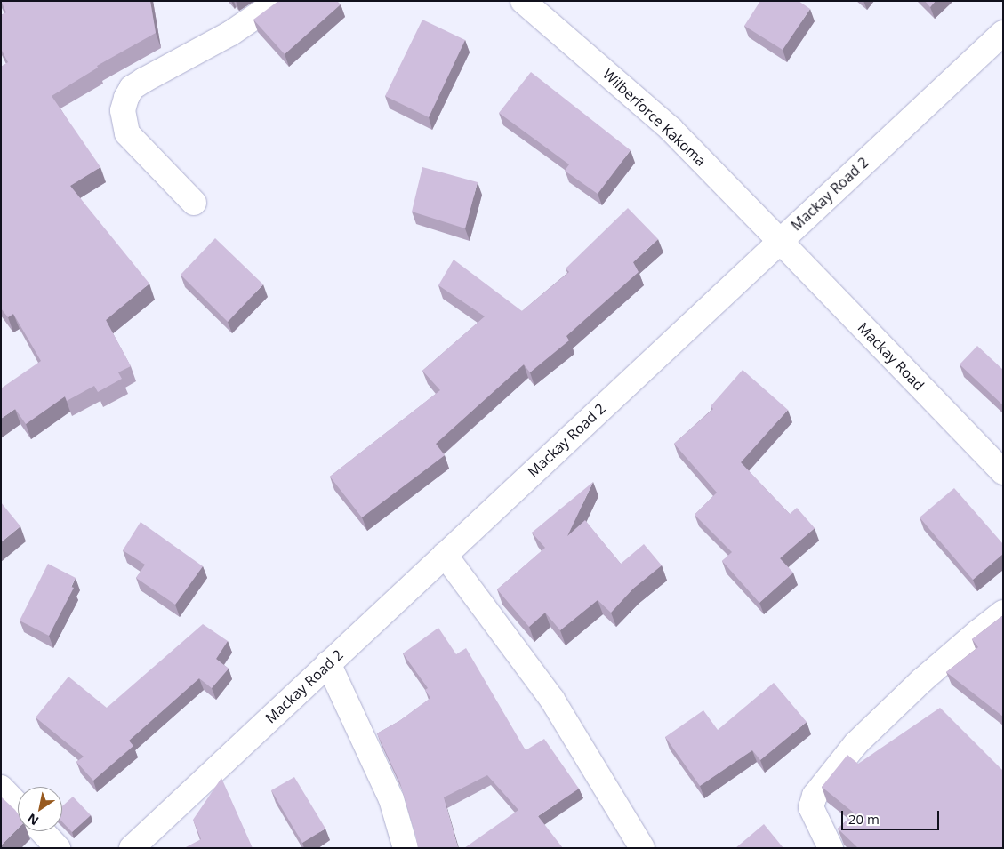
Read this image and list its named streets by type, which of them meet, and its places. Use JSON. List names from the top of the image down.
{
  "streets": {
    "street": ["Wilberforce Kakoma", "Mackay Road 2", "Mackay Road"]
  },
  "crossings": [
    ["Wilberforce Kakoma", "Mackay Road 2"],
    ["Wilberforce Kakoma", "Mackay Road"],
    ["Mackay Road 2", "Mackay Road"]
  ],
  "scale_bar": "20 m",
  "north": "bottom left"
}
